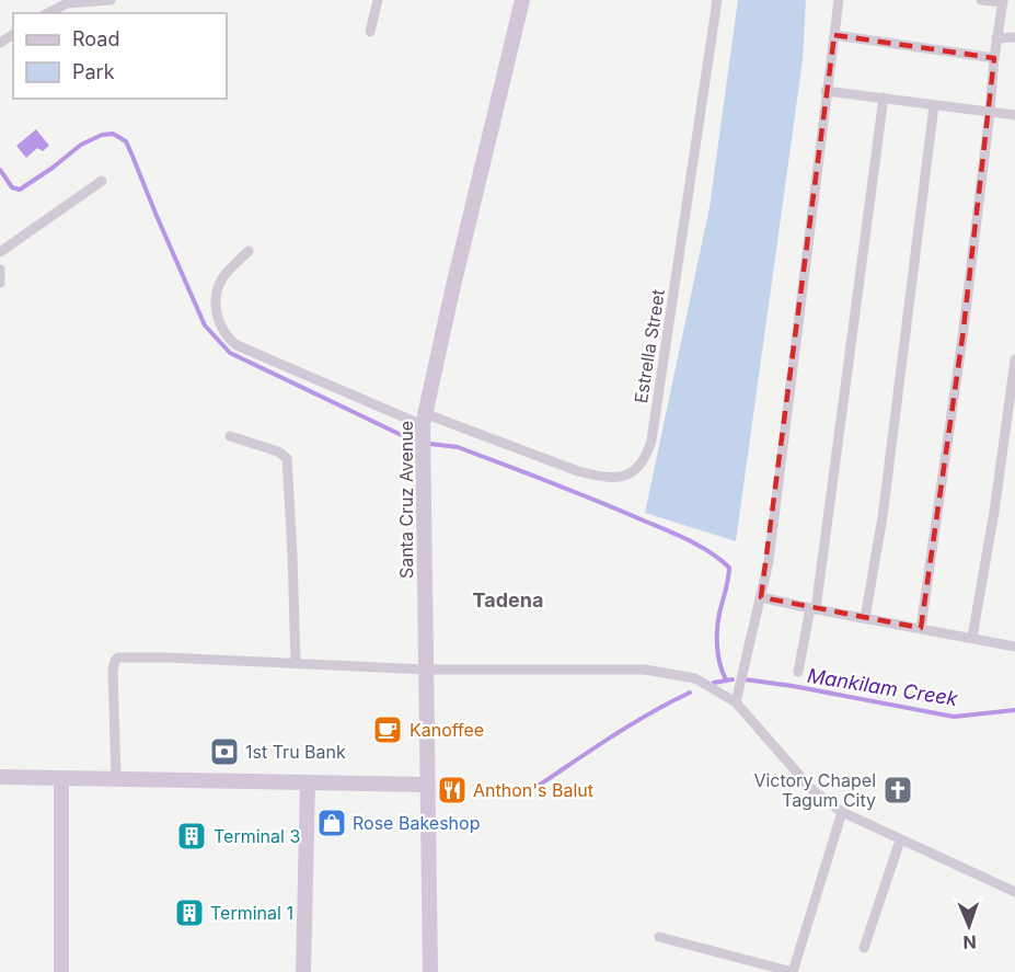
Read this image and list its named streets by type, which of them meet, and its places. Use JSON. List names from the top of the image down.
{
  "streets": {
    "street": ["Estrella Street", "Santa Cruz Avenue"]
  },
  "crossings": [
    ["Estrella Street", "Santa Cruz Avenue"]
  ],
  "districts": ["Tadena"],
  "water": ["Mankilam Creek"],
  "places": {
    "cafe": ["Kanoffee"],
    "bank": ["1st Tru Bank"],
    "restaurant": ["Anthon's Balut"],
    "church": ["Victory Chapel Tagum City"],
    "shop": ["Rose Bakeshop"],
    "building": ["Terminal 3", "Terminal 1"]
  },
  "legend": ["Road", "Park"],
  "north": "bottom"
}
